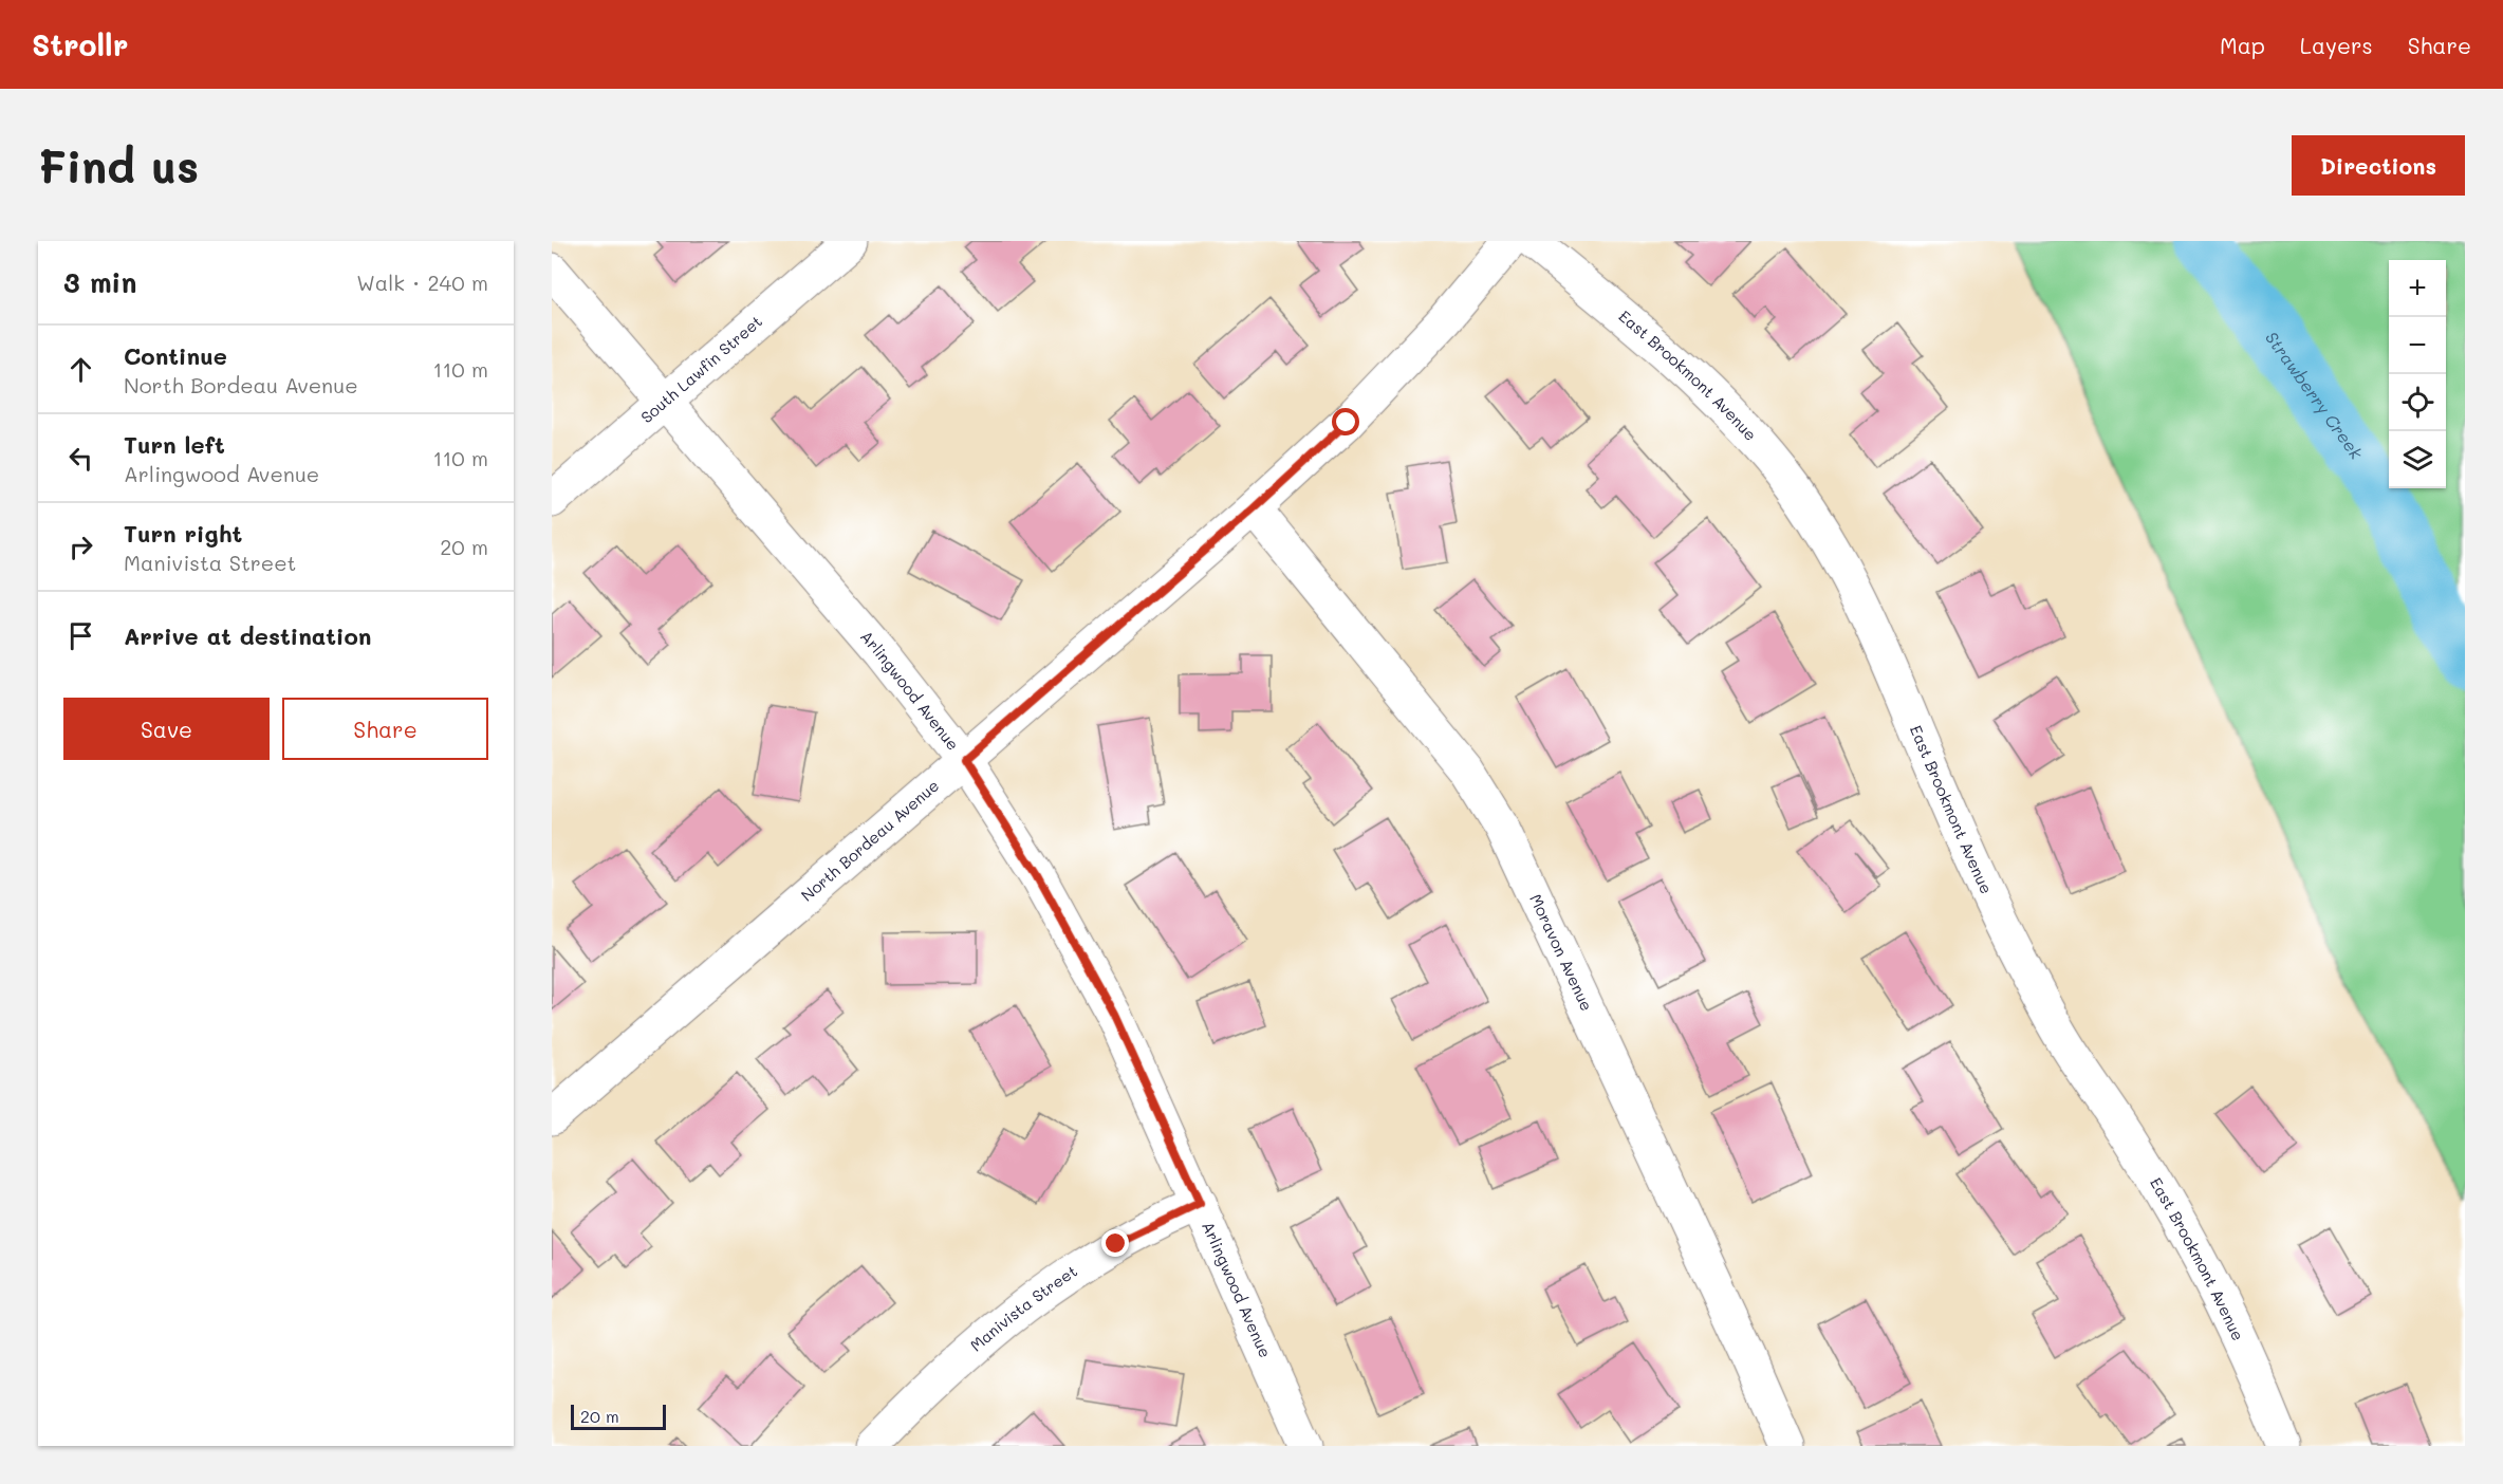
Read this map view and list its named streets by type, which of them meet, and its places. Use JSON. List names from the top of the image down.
{
  "streets": {
    "street": [
      "South Lawfin Street",
      "East Brookmont Avenue",
      "Arlingwood Avenue",
      "North Bordeau Avenue",
      "Moravon Avenue",
      "Manivista Street"
    ]
  },
  "crossings": [
    ["South Lawfin Street", "Arlingwood Avenue"],
    ["Arlingwood Avenue", "North Bordeau Avenue"],
    ["Arlingwood Avenue", "Manivista Street"],
    ["North Bordeau Avenue", "Moravon Avenue"]
  ],
  "water": ["Strawberry Creek"],
  "scale_bar": "20 m",
  "page": {
    "header": "Strollr",
    "nav": ["Map", "Layers", "Share"],
    "buttons": [
      "Directions",
      ["Save", "Share"]
    ],
    "title": "Find us",
    "heading": ["3 min", "Walk · 240 m"],
    "map_buttons": ["+", "−"],
    "list": [
      ["Continue", "North Bordeau Avenue", "110 m"],
      ["Turn left", "Arlingwood Avenue", "110 m"],
      ["Turn right", "Manivista Street", "20 m"],
      "Arrive at destination"
    ],
    "scale": "20 m"
  }
}
